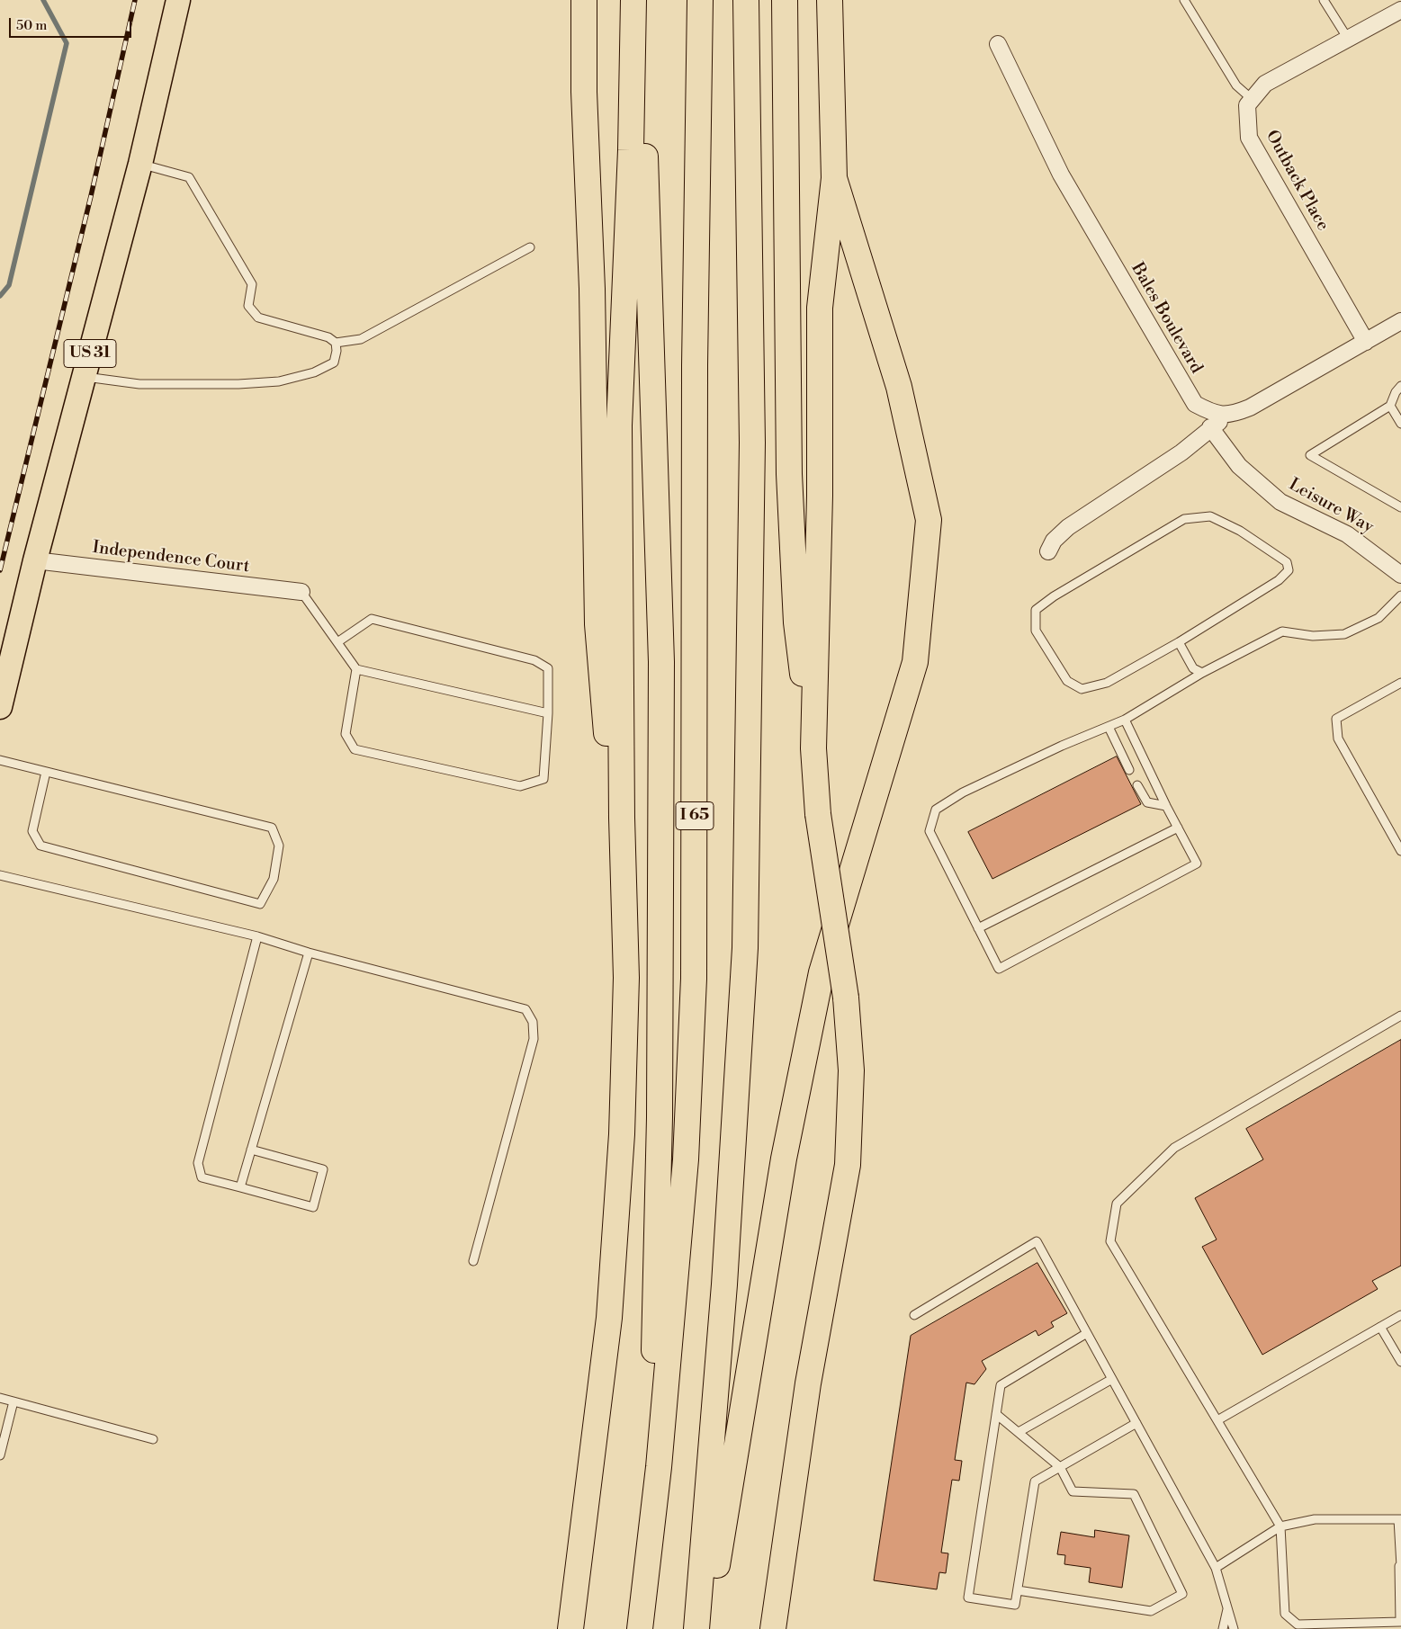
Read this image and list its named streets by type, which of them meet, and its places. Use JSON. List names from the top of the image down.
{
  "streets": {
    "highway": ["I 65"],
    "main road": ["US 31"],
    "street": [
      "Outback Place",
      "Bales Boulevard",
      "Leisure Way",
      "Independence Court"
    ]
  },
  "crossings": [
    ["US 31", "Independence Court"]
  ],
  "scale_bar": "50 m"
}
